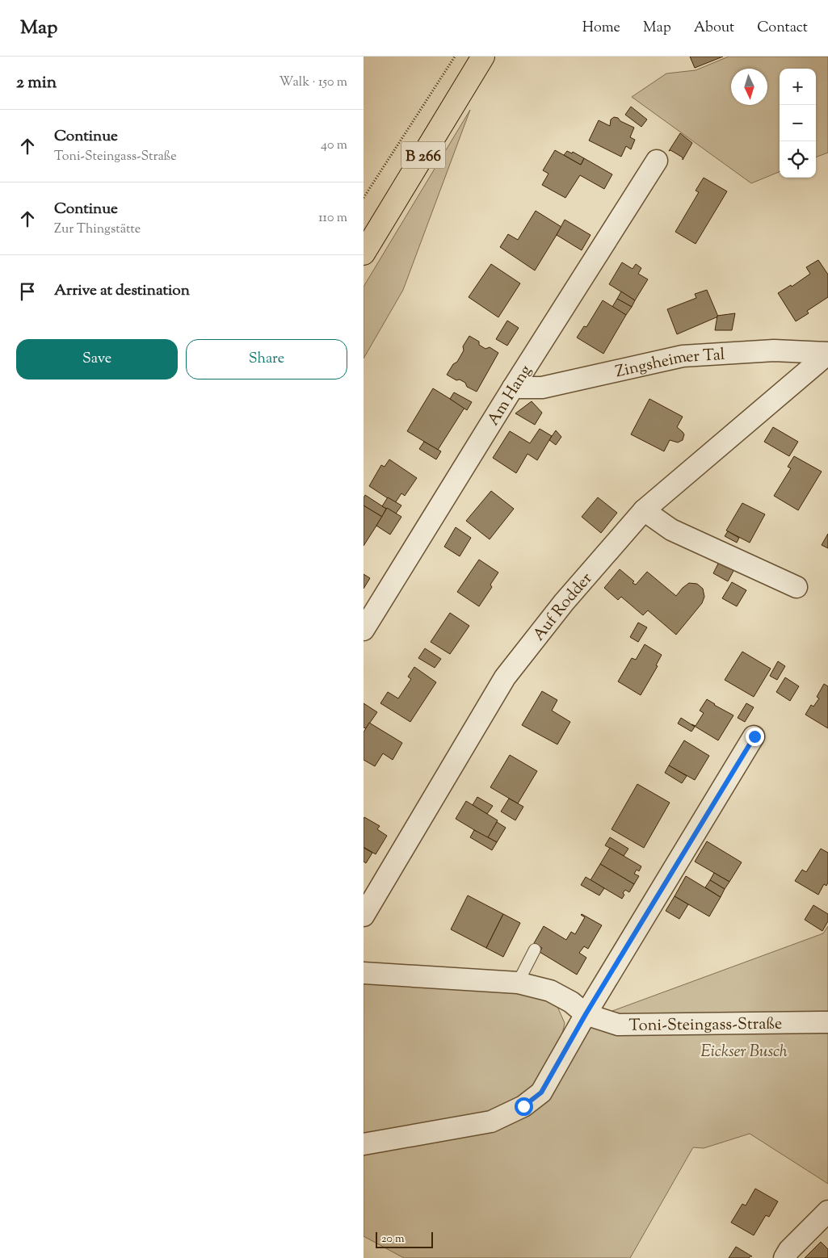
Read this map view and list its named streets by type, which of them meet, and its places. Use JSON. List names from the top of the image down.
{
  "streets": {
    "main road": ["B 266"],
    "street": [
      "Zingsheimer Tal",
      "Am Hang",
      "Auf Rodder",
      "Toni-Steingass-Straße"
    ]
  },
  "crossings": [
    ["Zingsheimer Tal", "Am Hang"],
    ["Zingsheimer Tal", "Auf Rodder"]
  ],
  "parks": ["Eickser Busch"],
  "scale_bar": "20 m",
  "north": "bottom",
  "page": {
    "header": "Map",
    "nav": [
      "Home",
      "Map",
      "About",
      "Contact"
    ],
    "heading": ["2 min", "Walk · 150 m"],
    "map_buttons": ["+", "−"],
    "list": [
      ["Continue", "Toni-Steingass-Straße", "40 m"],
      ["Continue", "Zur Thingstätte", "110 m"],
      "Arrive at destination"
    ],
    "buttons": ["Save", "Share"],
    "scale": "20 m"
  }
}
